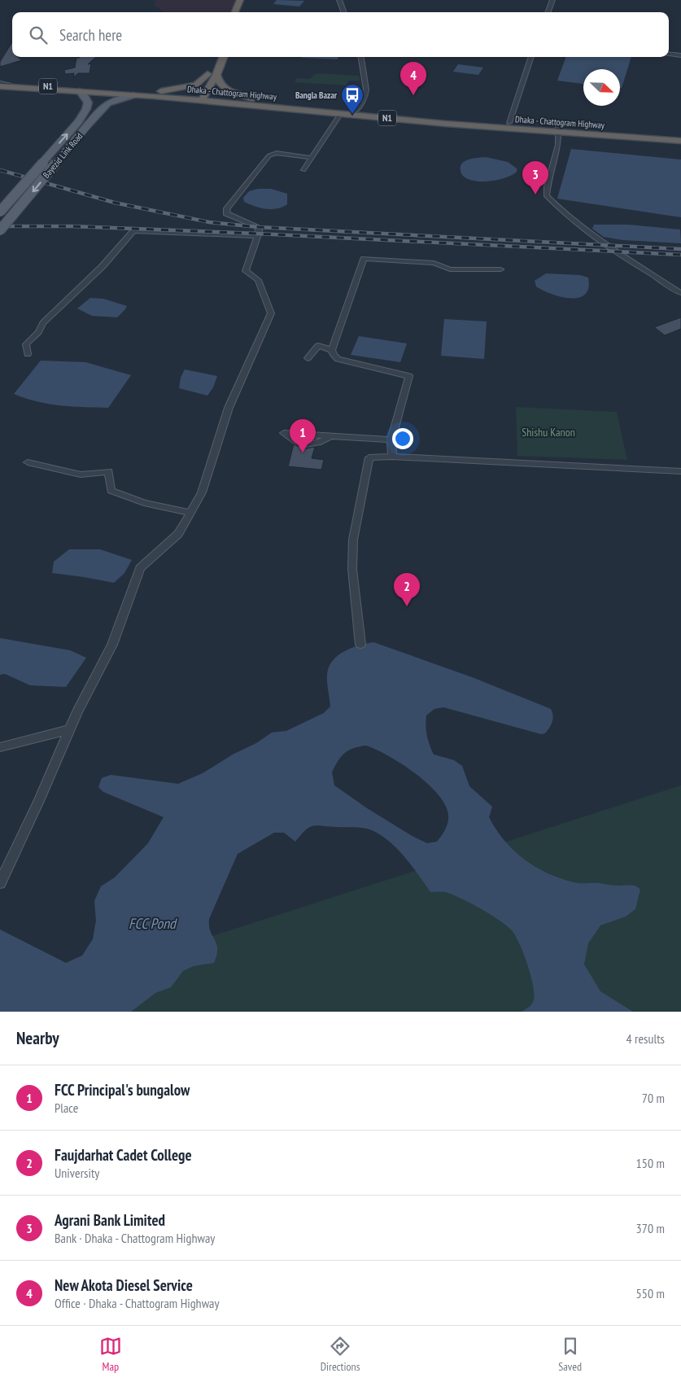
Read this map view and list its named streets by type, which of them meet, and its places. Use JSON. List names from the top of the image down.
{
  "streets": {
    "highway": ["N1", "Dhaka - Chattogram Highway"],
    "main road": ["Bayezid Link Road"]
  },
  "crossings": [
    ["Dhaka - Chattogram Highway", "Bayezid Link Road"]
  ],
  "water": ["FCC Pond"],
  "parks": ["Shishu Kanon"],
  "places": {
    "bus stop": ["Bangla Bazar"]
  },
  "north": "bottom right",
  "page": {
    "search": "Search here",
    "pins": [
      "4",
      "3",
      "1",
      "2"
    ],
    "heading": ["Nearby", "4 results"],
    "list": [
      {
        "mark": "1",
        "name": "FCC Principal's bungalow",
        "note": "Place",
        "value": "70 m"
      },
      {
        "mark": "2",
        "name": "Faujdarhat Cadet College",
        "note": "University",
        "value": "150 m"
      },
      {
        "mark": "3",
        "name": "Agrani Bank Limited",
        "note": "Bank · Dhaka - Chattogram Highway",
        "value": "370 m"
      },
      {
        "mark": "4",
        "name": "New Akota Diesel Service",
        "note": "Office · Dhaka - Chattogram Highway",
        "value": "550 m"
      }
    ],
    "nav": ["Map", "Directions", "Saved"]
  }
}
